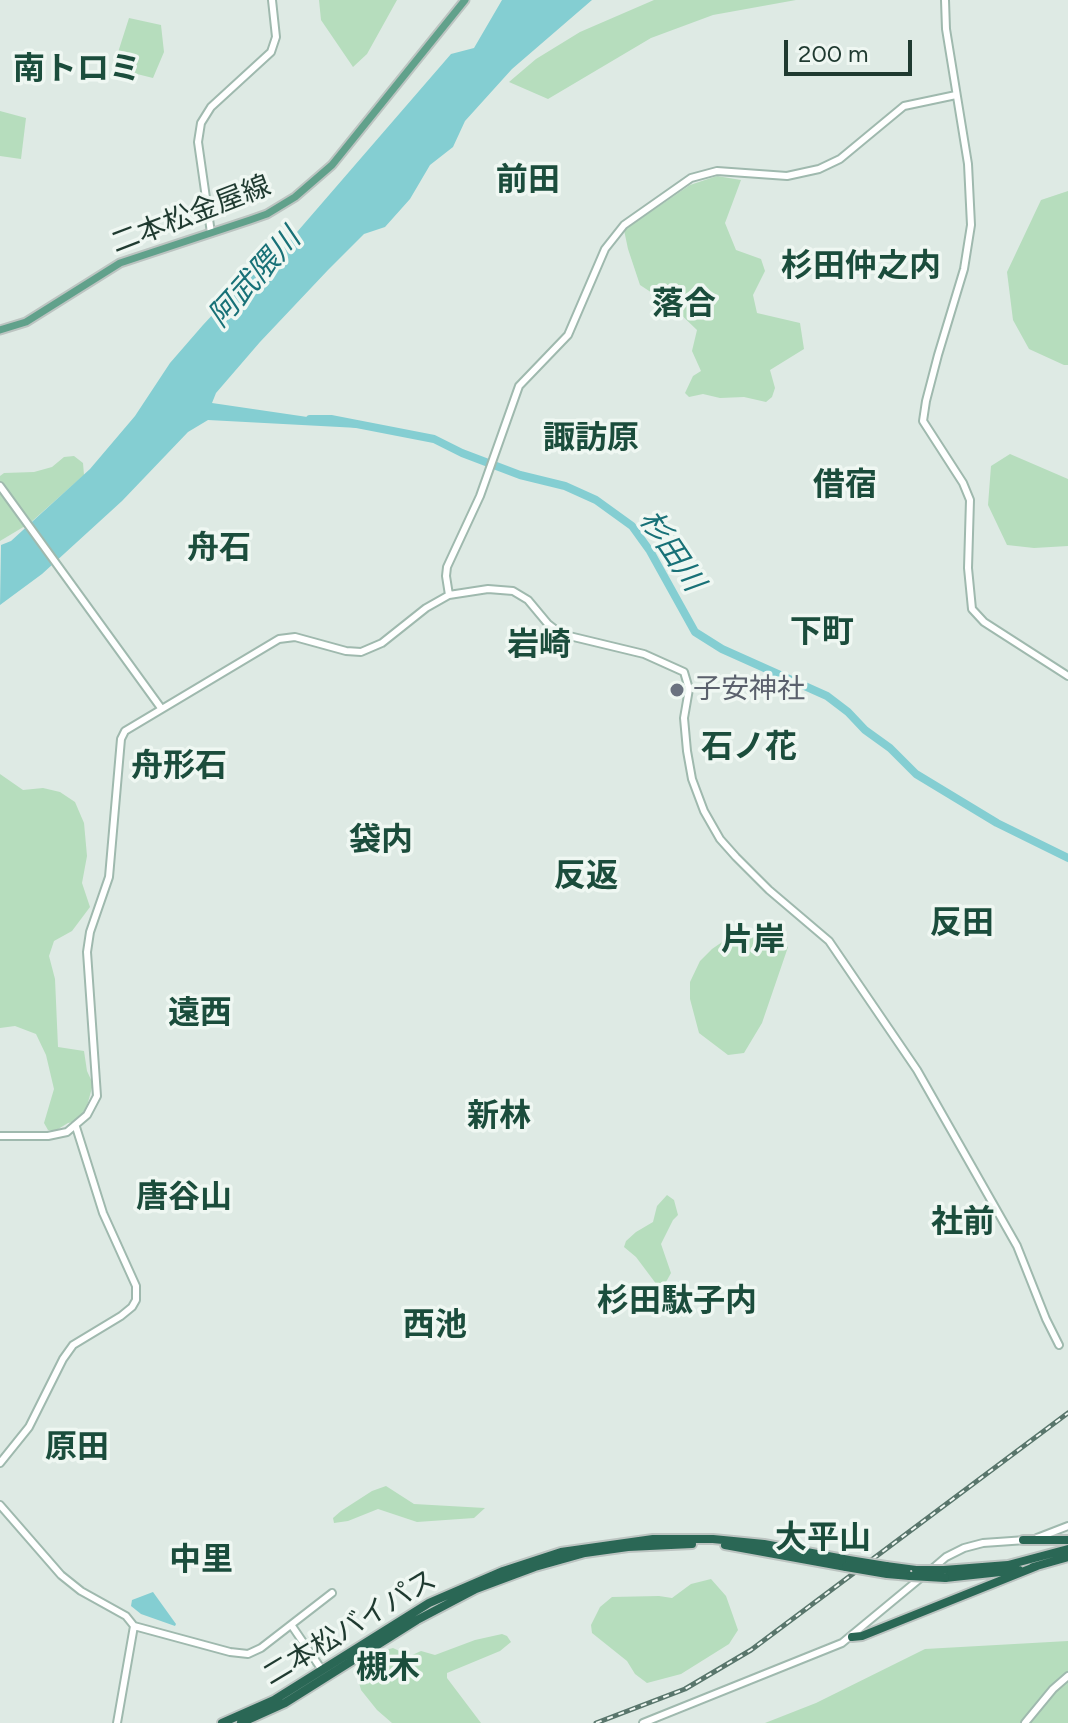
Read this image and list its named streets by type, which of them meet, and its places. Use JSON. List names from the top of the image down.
{
  "streets": {
    "highway": ["二本松バイパス"],
    "main road": ["二本松金屋線"]
  },
  "districts": [
    "南トロミ",
    "前田",
    "杉田仲之内",
    "落合",
    "諏訪原",
    "借宿",
    "舟石",
    "下町",
    "岩崎",
    "石ノ花",
    "舟形石",
    "袋内",
    "反返",
    "反田",
    "片岸",
    "遠西",
    "新林",
    "唐谷山",
    "社前",
    "杉田駄子内",
    "西池",
    "原田",
    "大平山",
    "中里",
    "槻木"
  ],
  "water": ["阿武隈川", "杉田川"],
  "places": ["子安神社"],
  "scale_bar": "200 m"
}
